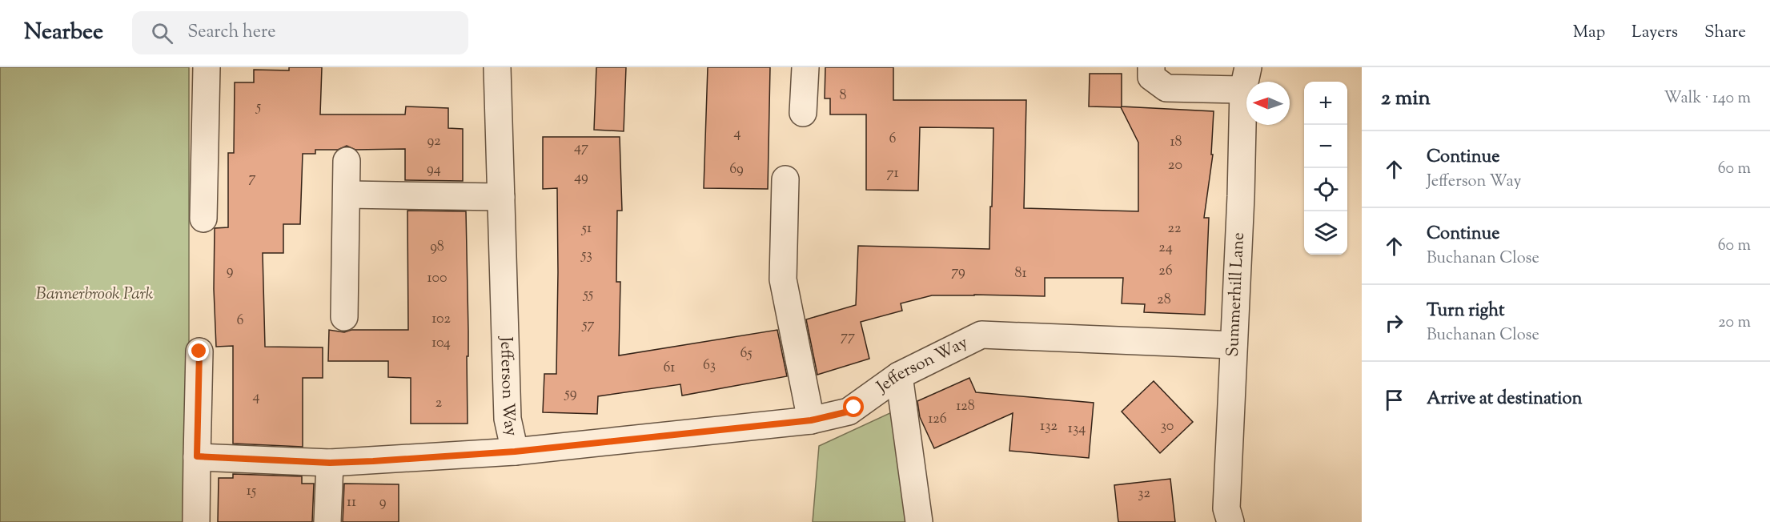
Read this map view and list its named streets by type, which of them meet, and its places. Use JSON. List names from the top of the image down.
{
  "streets": {
    "street": ["Summerhill Lane", "Jefferson Way"]
  },
  "crossings": [
    ["Summerhill Lane", "Jefferson Way"]
  ],
  "parks": ["Bannerbrook Park"],
  "house_numbers": [
    "8",
    "5",
    "4",
    "6",
    "92",
    "18",
    "47",
    "20",
    "94",
    "69",
    "71",
    "49",
    "7",
    "51",
    "22",
    "98",
    "24",
    "53",
    "9",
    "26",
    "79",
    "81",
    "100",
    "55",
    "28",
    "102",
    "6",
    "57",
    "77",
    "104",
    "65",
    "63",
    "61",
    "59",
    "4",
    "2",
    "128",
    "126",
    "132",
    "30",
    "134",
    "15",
    "32",
    "11",
    "9"
  ],
  "north": "left",
  "page": {
    "header": "Nearbee",
    "search": "Search here",
    "nav": ["Map", "Layers", "Share"],
    "heading": ["2 min", "Walk · 140 m"],
    "map_buttons": ["+", "−"],
    "list": [
      ["Continue", "Jefferson Way", "60 m"],
      ["Continue", "Buchanan Close", "60 m"],
      ["Turn right", "Buchanan Close", "20 m"],
      "Arrive at destination"
    ]
  }
}
